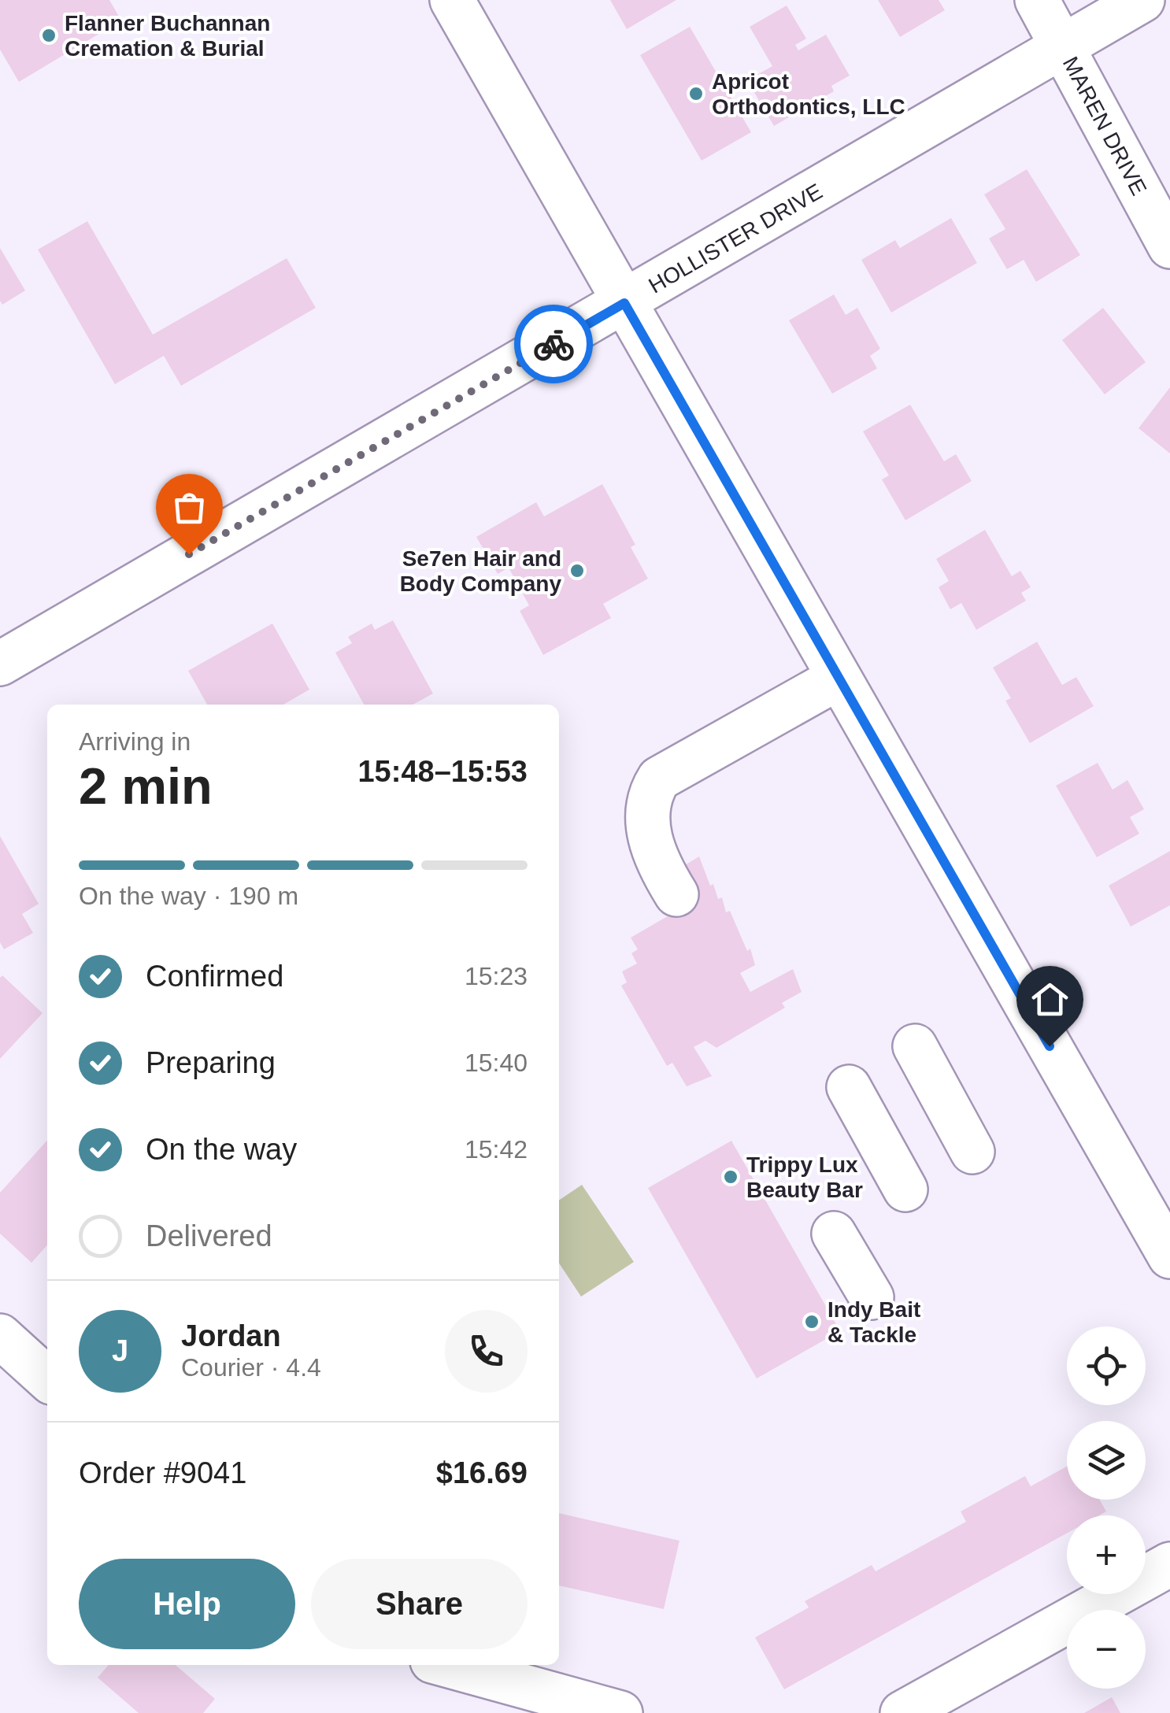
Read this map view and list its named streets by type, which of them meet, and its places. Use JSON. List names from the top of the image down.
{
  "streets": {
    "street": ["MAREN DRIVE", "HOLLISTER DRIVE"]
  },
  "crossings": [
    ["MAREN DRIVE", "HOLLISTER DRIVE"]
  ],
  "places": [
    "Flanner Buchannan Cremation & Burial",
    "Apricot Orthodontics, LLC",
    "Se7en Hair and Body Company",
    "Trippy Lux Beauty Bar",
    "Indy Bait & Tackle"
  ],
  "page": {
    "heading": ["2 min", "Arriving in", "15:48–15:53"],
    "panel": [
      "Jordan",
      "Courier · 4.4",
      "Order #9041",
      "$16.69"
    ],
    "bar": "On the way · 190 m",
    "list": [
      ["Confirmed", "15:23"],
      ["Preparing", "15:40"],
      ["On the way", "15:42"],
      "Delivered"
    ],
    "round": "J",
    "map_buttons": ["+", "−"],
    "buttons": ["Help", "Share"]
  }
}
